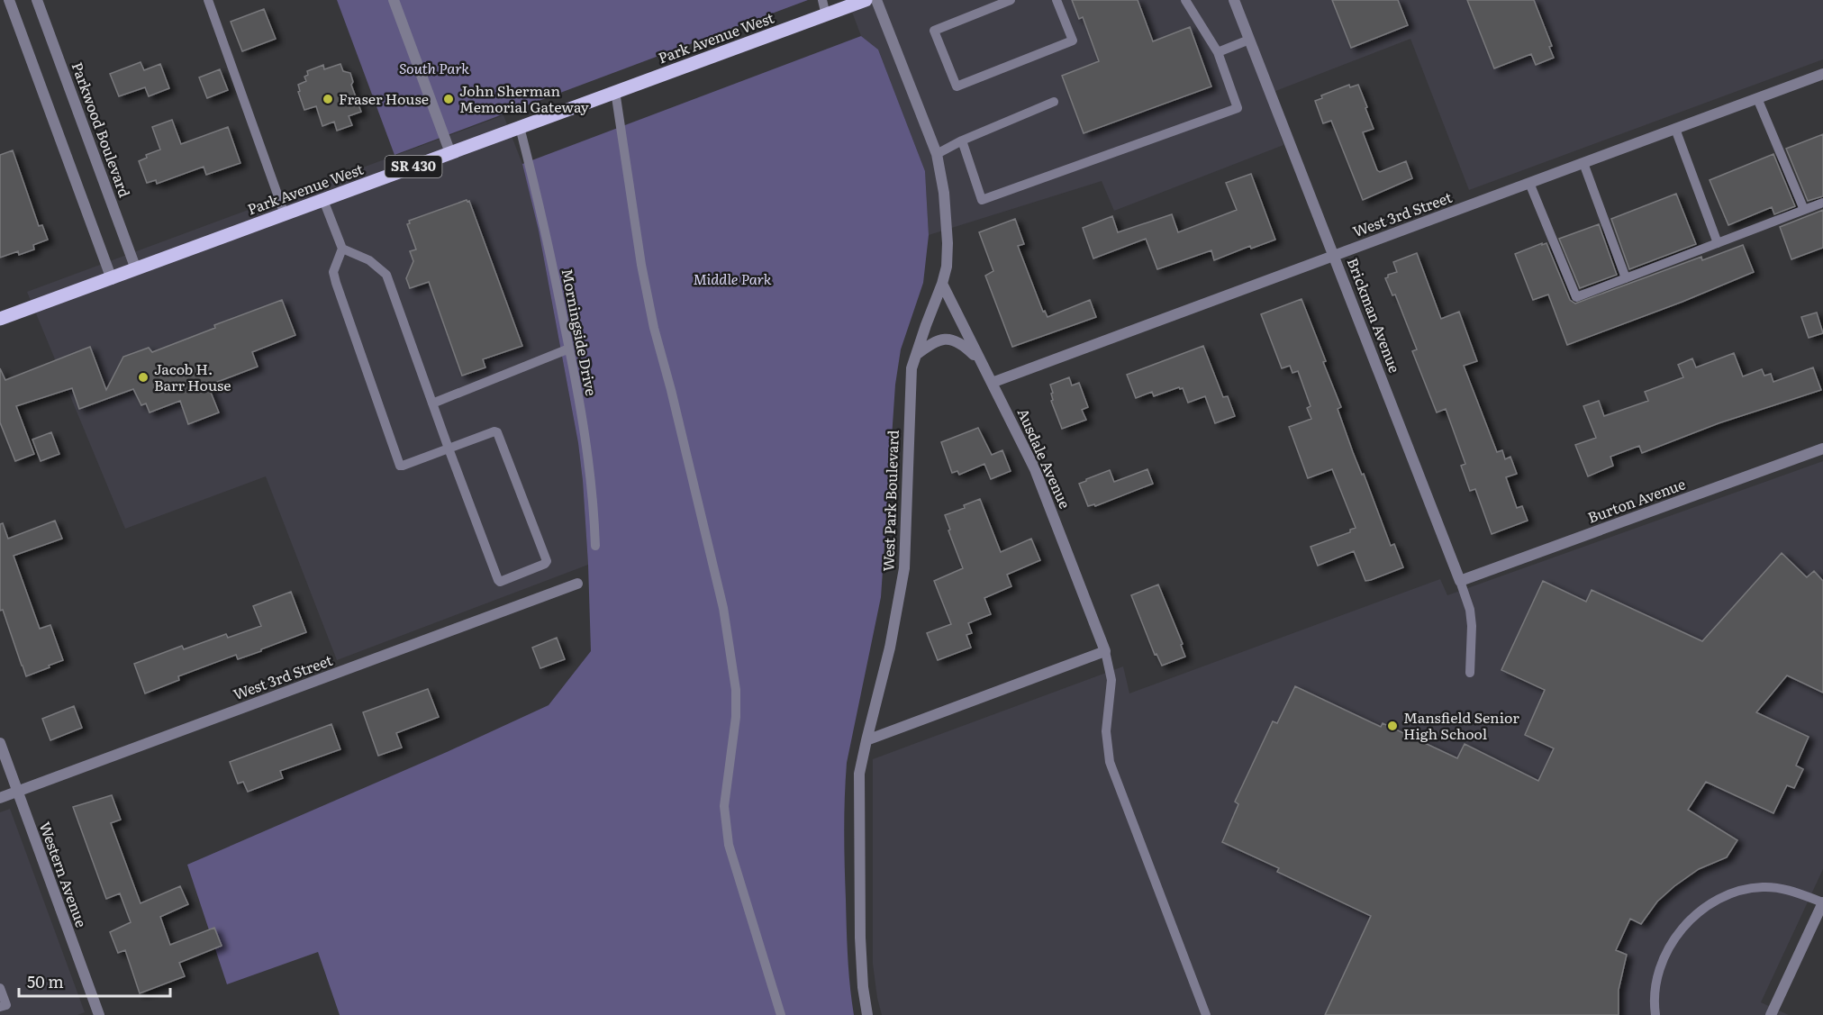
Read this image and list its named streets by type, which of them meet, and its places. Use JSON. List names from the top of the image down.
{
  "streets": {
    "main road": ["Park Avenue West", "SR 430"],
    "street": [
      "Parkwood Boulevard",
      "West 3rd Street",
      "Brickman Avenue",
      "Ausdale Avenue",
      "West Park Boulevard",
      "Burton Avenue",
      "Western Avenue"
    ],
    "lane": ["Morningside Drive"]
  },
  "crossings": [
    ["Park Avenue West", "Parkwood Boulevard"],
    ["Park Avenue West", "Morningside Drive"],
    ["West 3rd Street", "Brickman Avenue"],
    ["West 3rd Street", "Ausdale Avenue"],
    ["West 3rd Street", "Western Avenue"],
    ["Brickman Avenue", "Burton Avenue"],
    ["Ausdale Avenue", "West Park Boulevard"]
  ],
  "parks": ["South Park", "Middle Park"],
  "places": [
    "Fraser House",
    "John Sherman Memorial Gateway",
    "Jacob H. Barr House",
    "Mansfield Senior High School"
  ],
  "scale_bar": "50 m"
}
